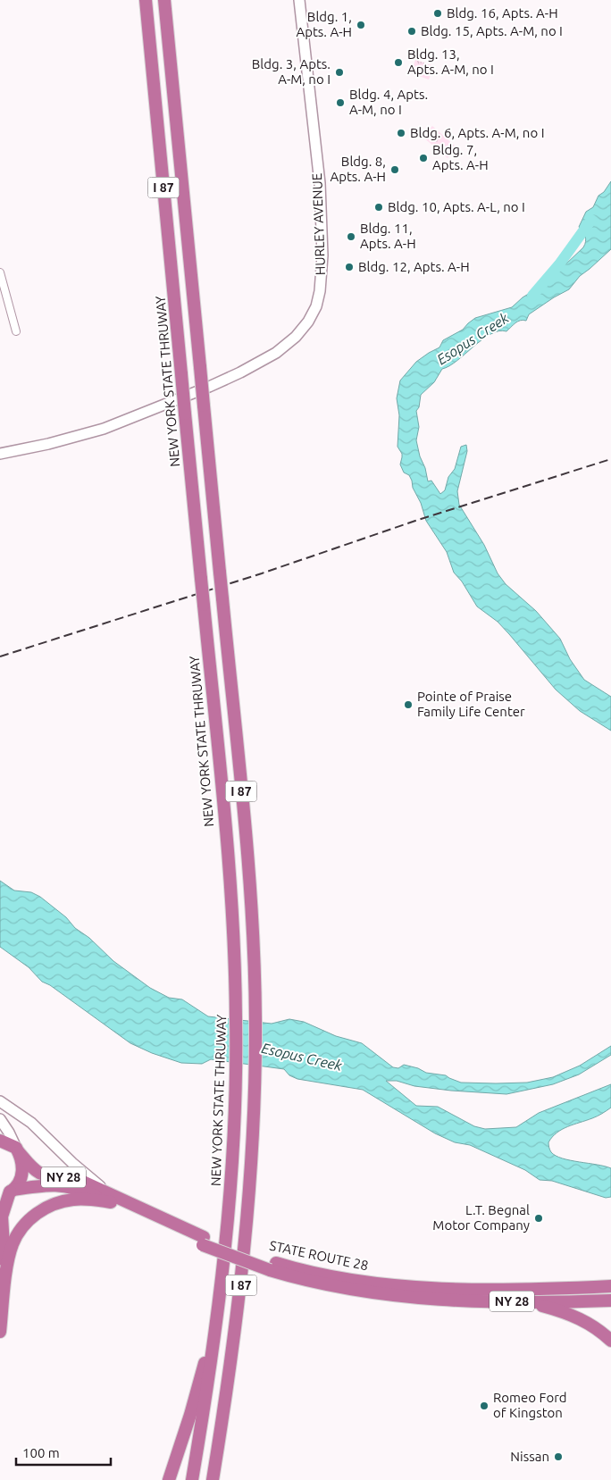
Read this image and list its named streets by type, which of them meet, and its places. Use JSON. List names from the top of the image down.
{
  "streets": {
    "highway": [
      "I 87",
      "NEW YORK STATE THRUWAY",
      "NY 28",
      "STATE ROUTE 28"
    ],
    "street": ["HURLEY AVENUE"]
  },
  "water": ["Esopus Creek"],
  "places": [
    "Bldg. 16, Apts. A-H",
    "Bldg. 1, Apts. A-H",
    "Bldg. 15, Apts. A-M, no I",
    "Bldg. 13, Apts. A-M, no I",
    "Bldg. 3, Apts. A-M, no I",
    "Bldg. 4, Apts. A-M, no I",
    "Bldg. 6, Apts. A-M, no I",
    "Bldg. 7, Apts. A-H",
    "Bldg. 8, Apts. A-H",
    "Bldg. 10, Apts. A-L, no I",
    "Bldg. 11, Apts. A-H",
    "Bldg. 12, Apts. A-H",
    "Pointe of Praise Family Life Center",
    "L.T. Begnal Motor Company",
    "Romeo Ford of Kingston",
    "Nissan"
  ],
  "scale_bar": "100 m"
}
